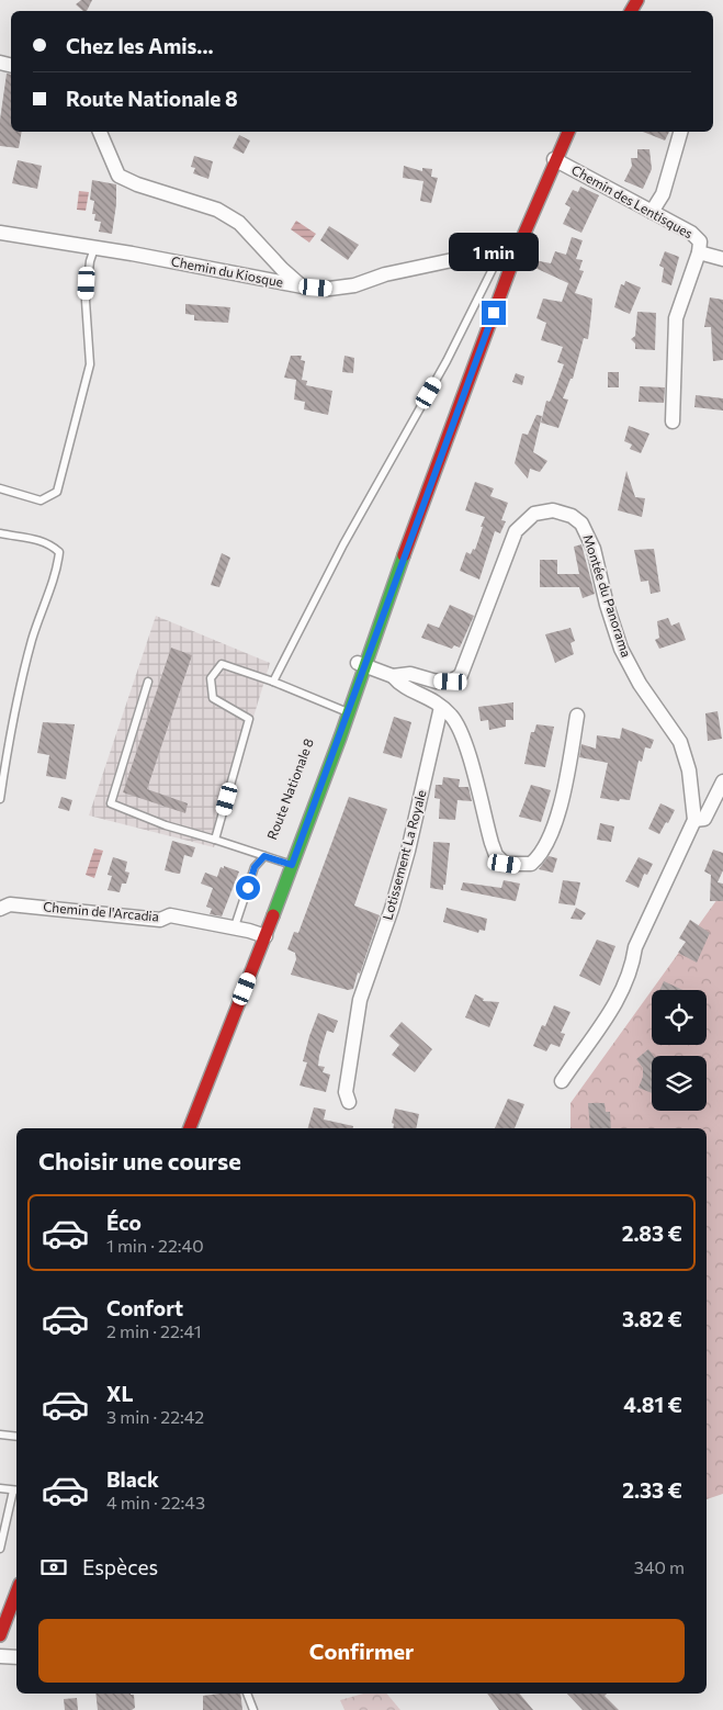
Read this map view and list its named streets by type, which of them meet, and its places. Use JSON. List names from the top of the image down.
{
  "streets": {
    "main road": ["Route Nationale 8"],
    "street": [
      "Chemin des Lentisques",
      "Chemin du Kiosque",
      "Montée du Panorama",
      "Lotissement La Royale",
      "Chemin de l'Arcadia"
    ]
  },
  "crossings": [
    ["Chemin des Lentisques", "Route Nationale 8"],
    ["Chemin du Kiosque", "Route Nationale 8"],
    ["Montée du Panorama", "Route Nationale 8"],
    ["Route Nationale 8", "Chemin de l'Arcadia"]
  ],
  "page": {
    "banner": ["Chez les Amis...", "Route Nationale 8"],
    "bubble": "1 min",
    "heading": "Choisir une course",
    "list": [
      {
        "name": "Éco",
        "note": "1 min · 22:40",
        "value": "2.83 €"
      },
      {
        "name": "Confort",
        "note": "2 min · 22:41",
        "value": "3.82 €"
      },
      {
        "name": "XL",
        "note": "3 min · 22:42",
        "value": "4.81 €"
      },
      {
        "name": "Black",
        "note": "4 min · 22:43",
        "value": "2.33 €"
      }
    ],
    "pay": ["Espèces", "340 m"],
    "buttons": "Confirmer"
  }
}
